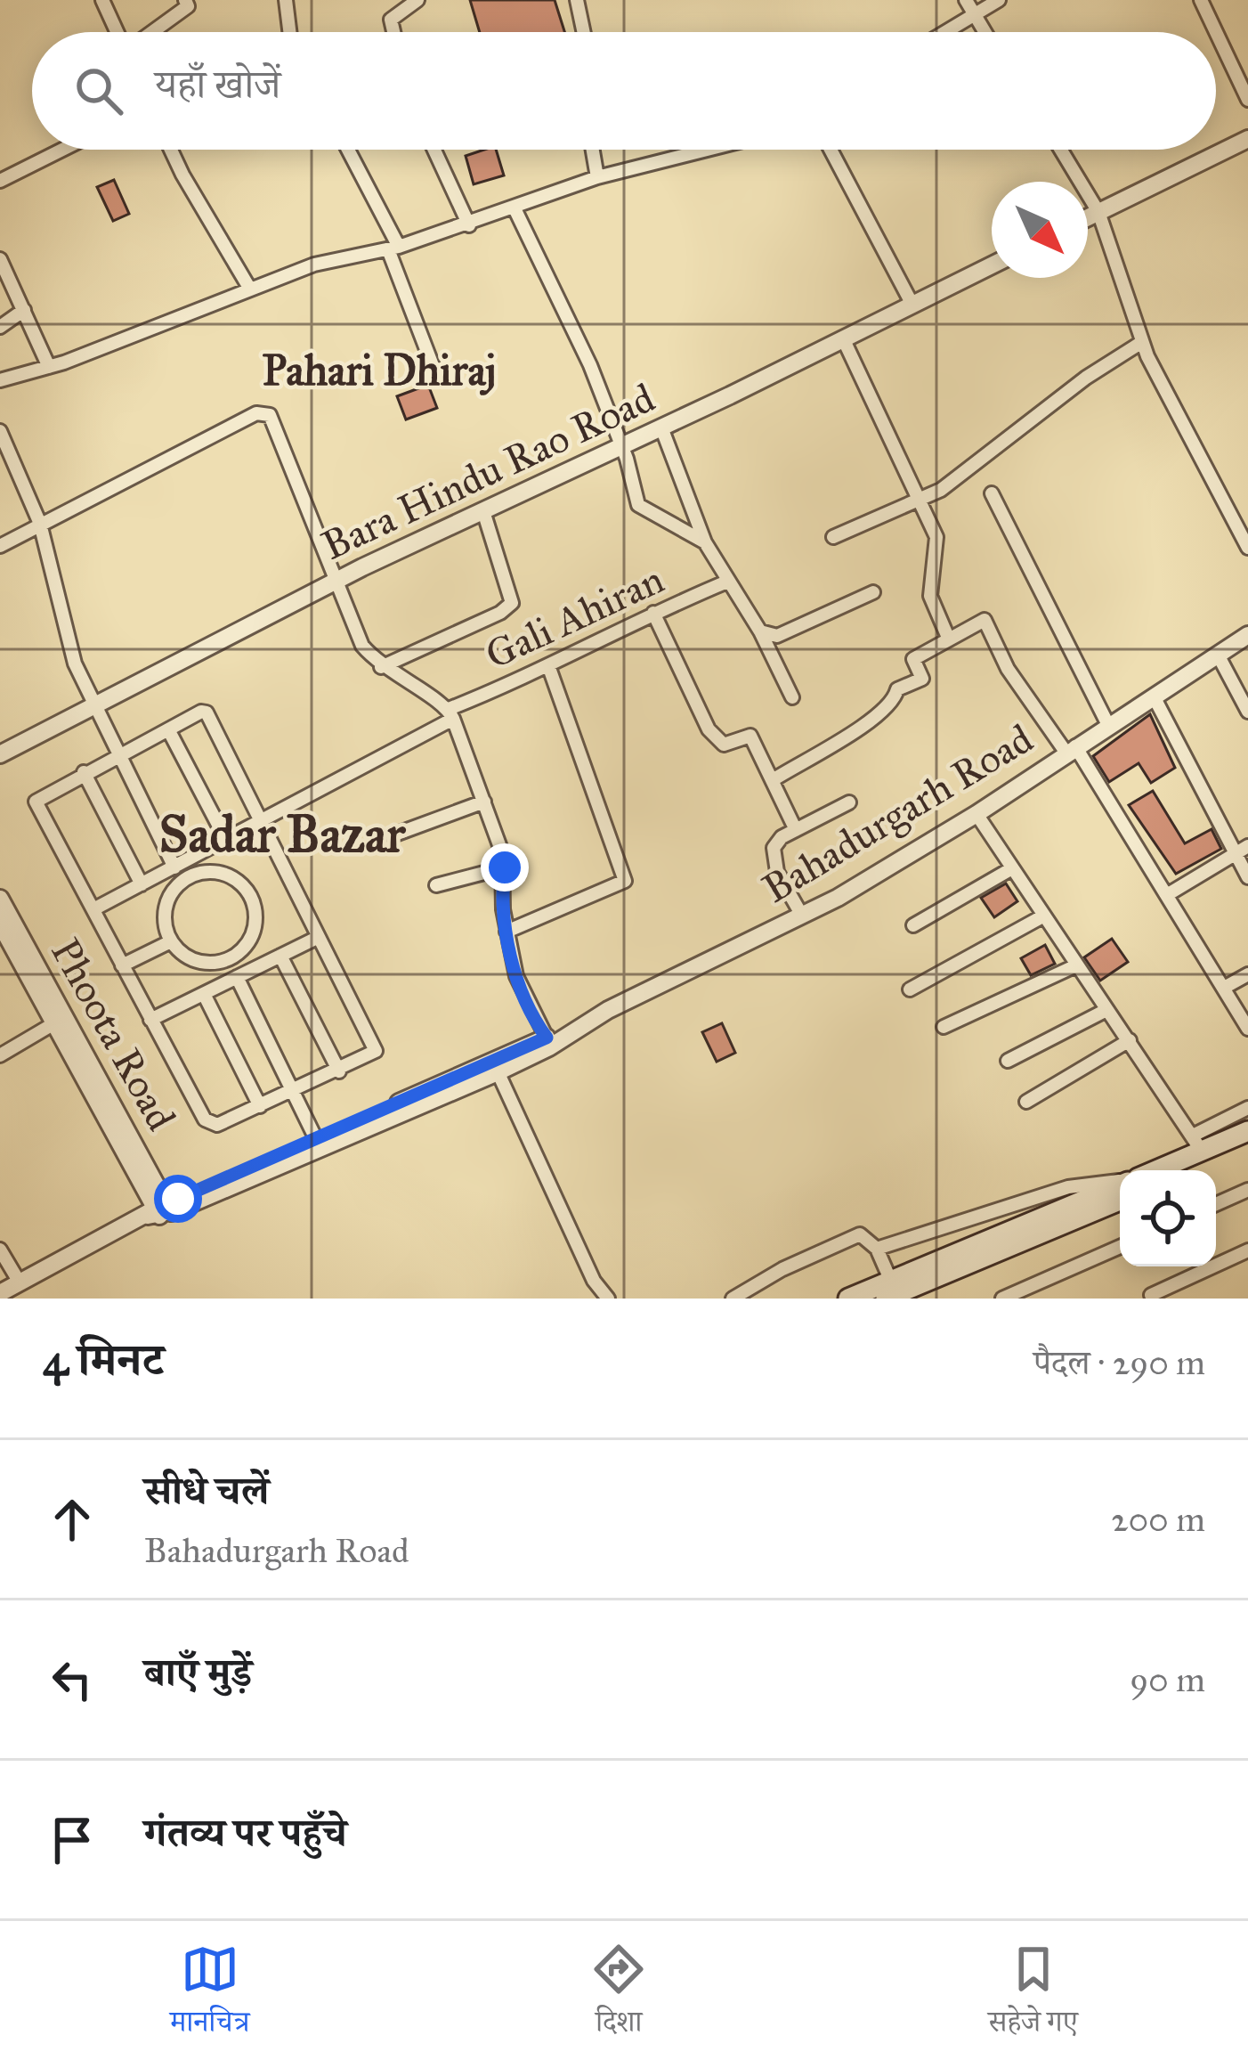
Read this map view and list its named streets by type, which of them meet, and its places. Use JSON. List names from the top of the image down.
{
  "streets": {
    "street": [
      "Bara Hindu Rao Road",
      "Gali Ahiran",
      "Bahadurgarh Road",
      "Phoota Road"
    ]
  },
  "crossings": [
    ["Bara Hindu Rao Road", "Gali Ahiran"],
    ["Bahadurgarh Road", "Phoota Road"]
  ],
  "districts": ["Pahari Dhiraj", "Sadar Bazar"],
  "north": "bottom right",
  "page": {
    "search": "यहाँ खोजें",
    "heading": ["4 मिनट", "पैदल · 290 m"],
    "list": [
      ["सीधे चलें", "Bahadurgarh Road", "200 m"],
      ["बाएँ मुड़ें", "90 m"],
      "गंतव्य पर पहुँचे"
    ],
    "nav": ["मानचित्र", "दिशा", "सहेजे गए"]
  }
}
